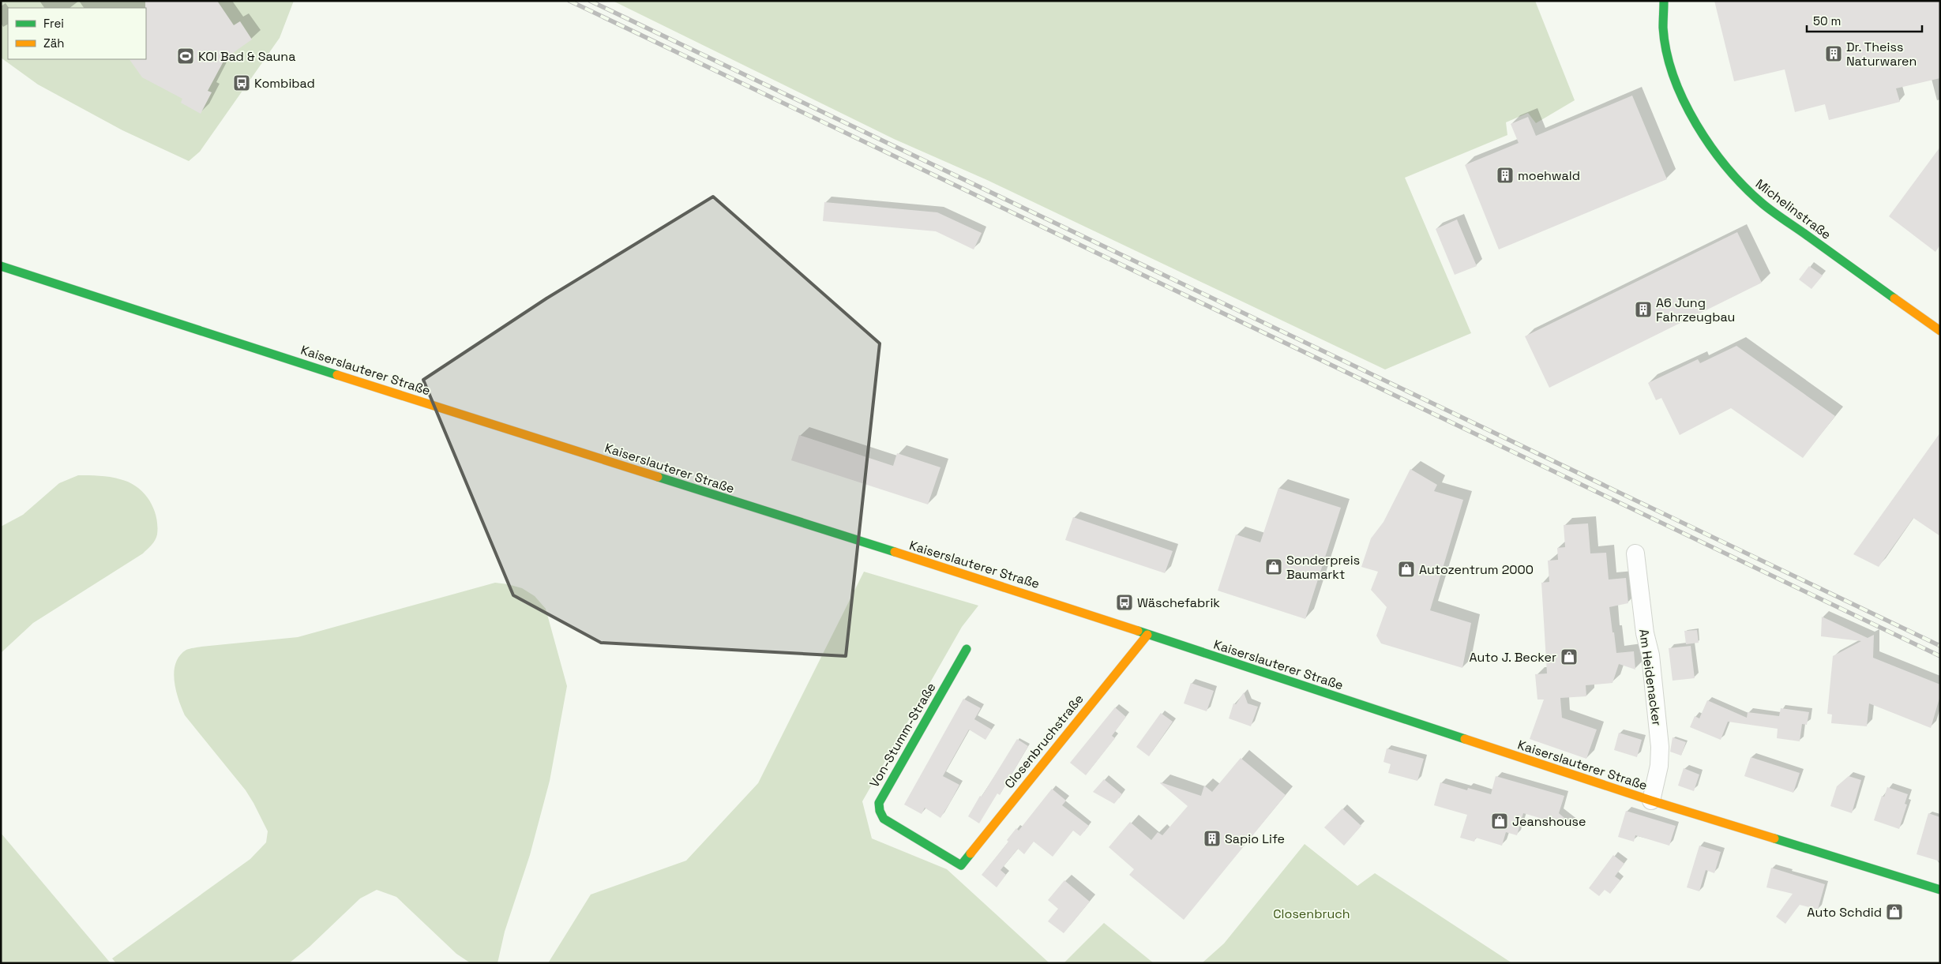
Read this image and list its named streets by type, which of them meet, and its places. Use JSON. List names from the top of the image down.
{
  "streets": {
    "main road": [
      "Michelinstraße",
      "Kaiserslauterer Straße",
      "Von-Stumm-Straße",
      "Closenbruchstraße"
    ],
    "street": ["Am Heidenacker"]
  },
  "crossings": [
    ["Kaiserslauterer Straße", "Am Heidenacker"],
    ["Kaiserslauterer Straße", "Closenbruchstraße"],
    ["Von-Stumm-Straße", "Closenbruchstraße"]
  ],
  "parks": ["Closenbruch"],
  "places": {
    "building": [
      "Dr. Theiss Naturwaren",
      "moehwald",
      "A6 Jung Fahrzeugbau",
      "Sapio Life"
    ],
    "sports": ["KOI Bad & Sauna"],
    "bus stop": ["Kombibad", "Wäschefabrik"],
    "shop": [
      "Sonderpreis Baumarkt",
      "Autozentrum 2000",
      "Auto J. Becker",
      "Jeanshouse",
      "Auto Schdid"
    ]
  },
  "legend": ["Frei", "Zäh"],
  "scale_bar": "50 m"
}
